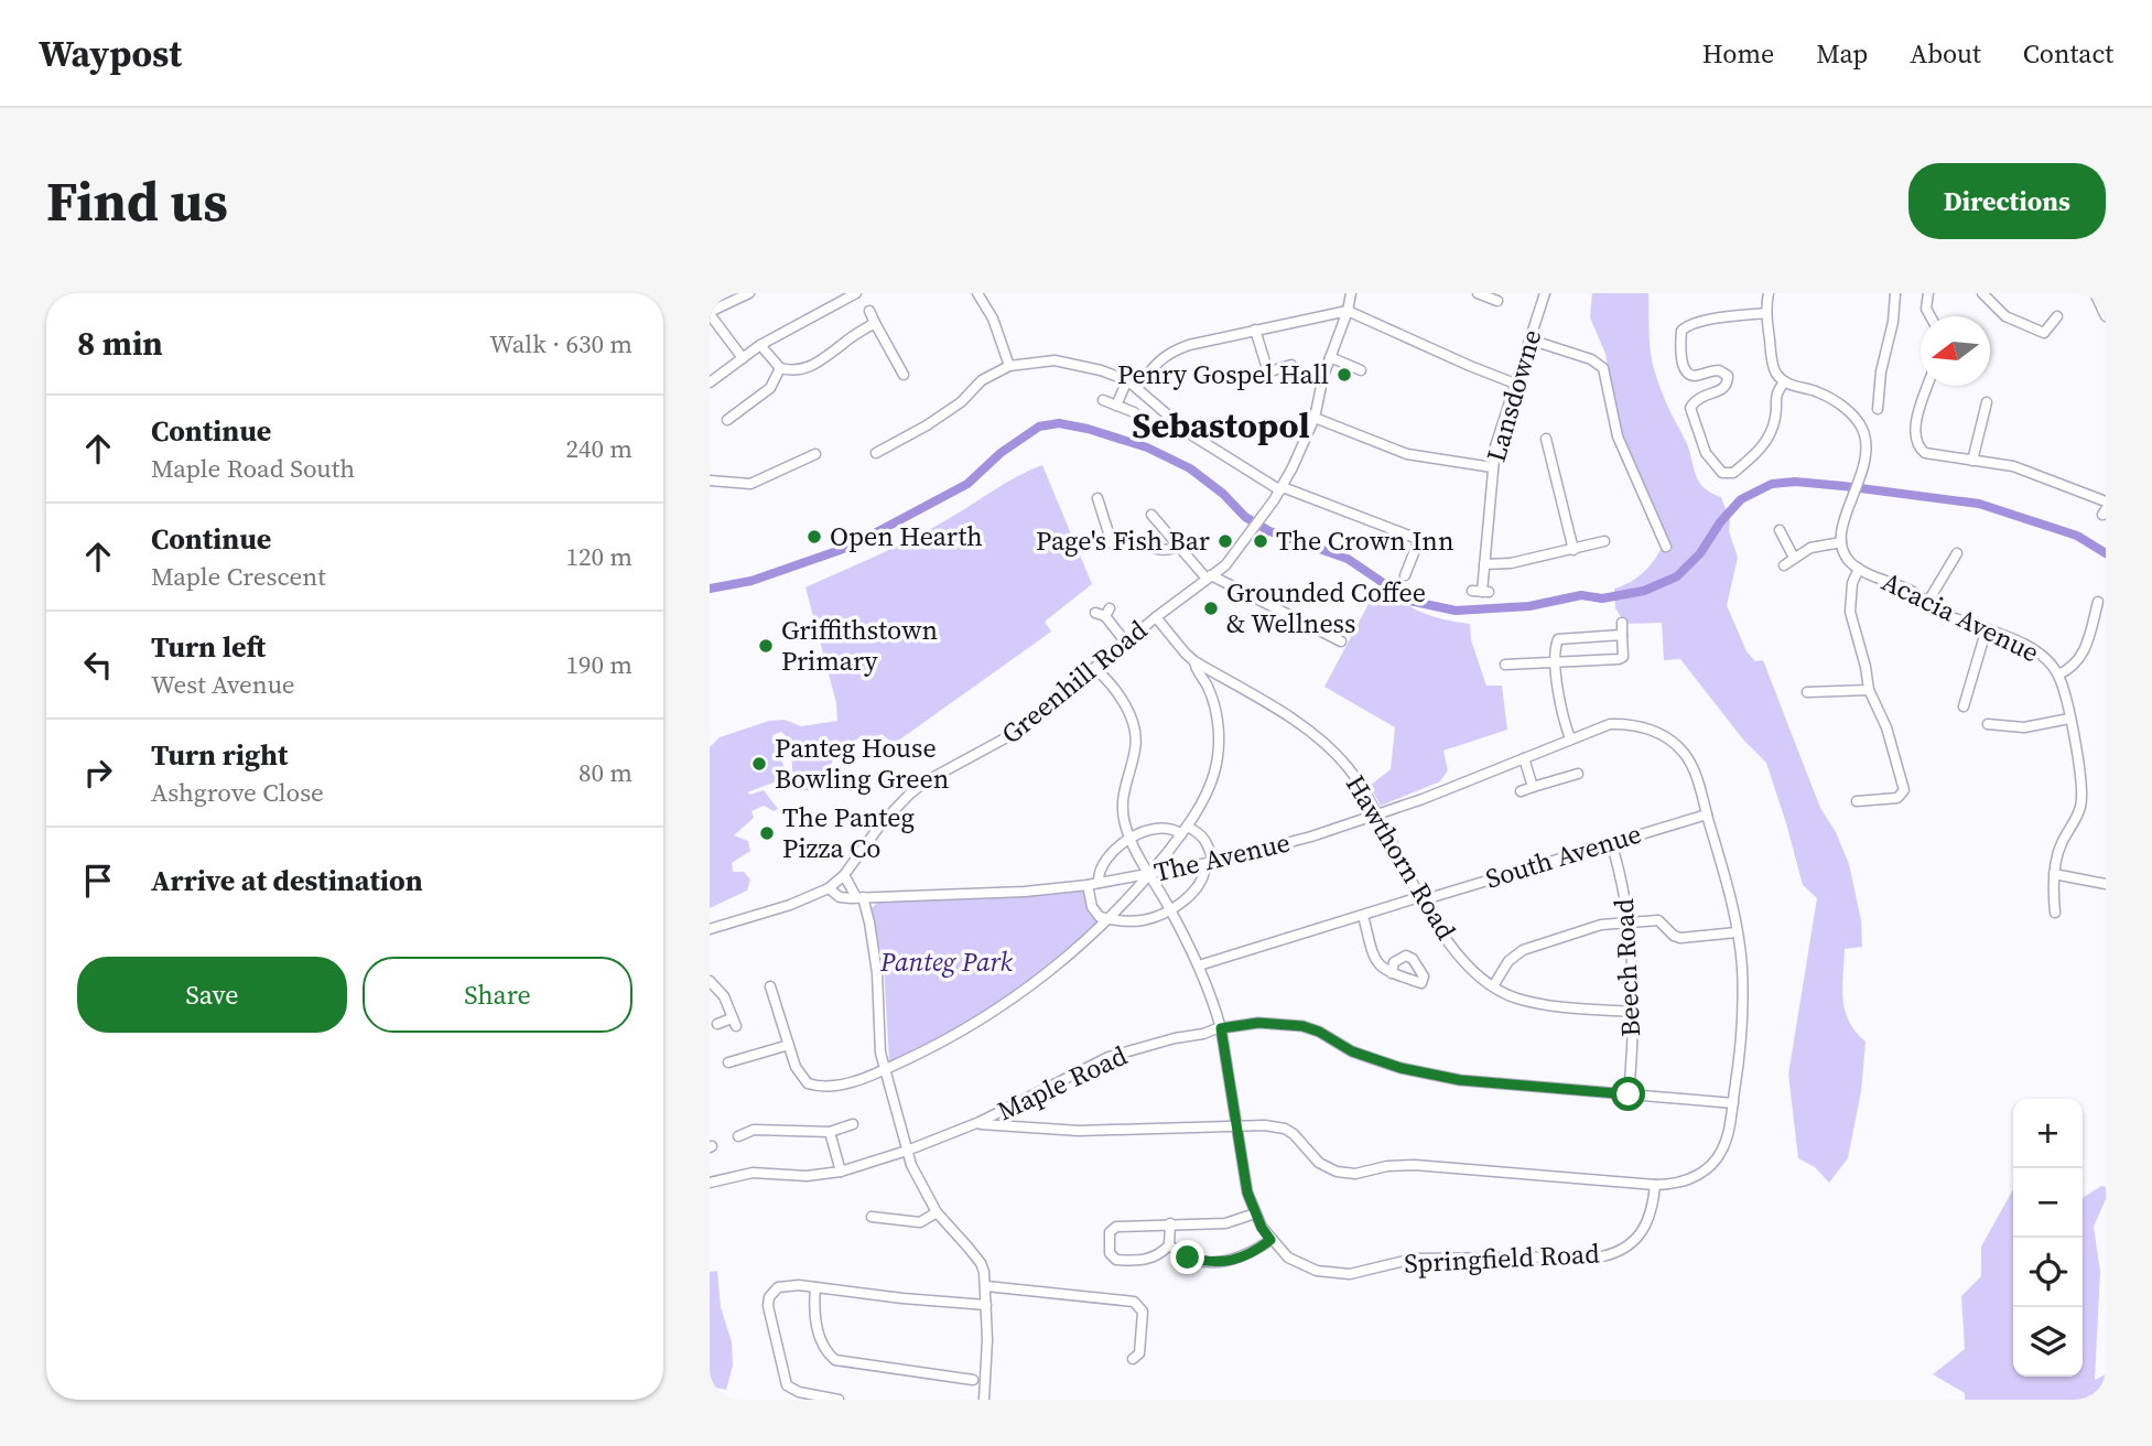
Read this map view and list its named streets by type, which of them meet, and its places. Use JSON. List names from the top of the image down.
{
  "streets": {
    "street": [
      "Lansdowne",
      "Acacia Avenue",
      "Greenhill Road",
      "South Avenue",
      "The Avenue",
      "Hawthorn Road",
      "Beech Road",
      "Maple Road",
      "Springfield Road"
    ]
  },
  "crossings": [
    ["Greenhill Road", "The Avenue"],
    ["Greenhill Road", "Hawthorn Road"],
    ["South Avenue", "The Avenue"],
    ["South Avenue", "Hawthorn Road"],
    ["South Avenue", "Beech Road"],
    ["The Avenue", "Hawthorn Road"],
    ["Hawthorn Road", "Beech Road"],
    ["Beech Road", "Maple Road"]
  ],
  "districts": ["Sebastopol"],
  "parks": ["Panteg Park"],
  "places": [
    "Penry Gospel Hall",
    "Open Hearth",
    "Page's Fish Bar",
    "The Crown Inn",
    "Grounded Coffee & Wellness",
    "Griffithstown Primary",
    "Panteg House Bowling Green",
    "The Panteg Pizza Co"
  ],
  "north": "left",
  "page": {
    "header": "Waypost",
    "nav": [
      "Home",
      "Map",
      "About",
      "Contact"
    ],
    "buttons": [
      "Directions",
      ["Save", "Share"]
    ],
    "title": "Find us",
    "heading": ["8 min", "Walk · 630 m"],
    "list": [
      ["Continue", "Maple Road South", "240 m"],
      ["Continue", "Maple Crescent", "120 m"],
      ["Turn left", "West Avenue", "190 m"],
      ["Turn right", "Ashgrove Close", "80 m"],
      "Arrive at destination"
    ],
    "map_buttons": ["+", "−"]
  }
}
